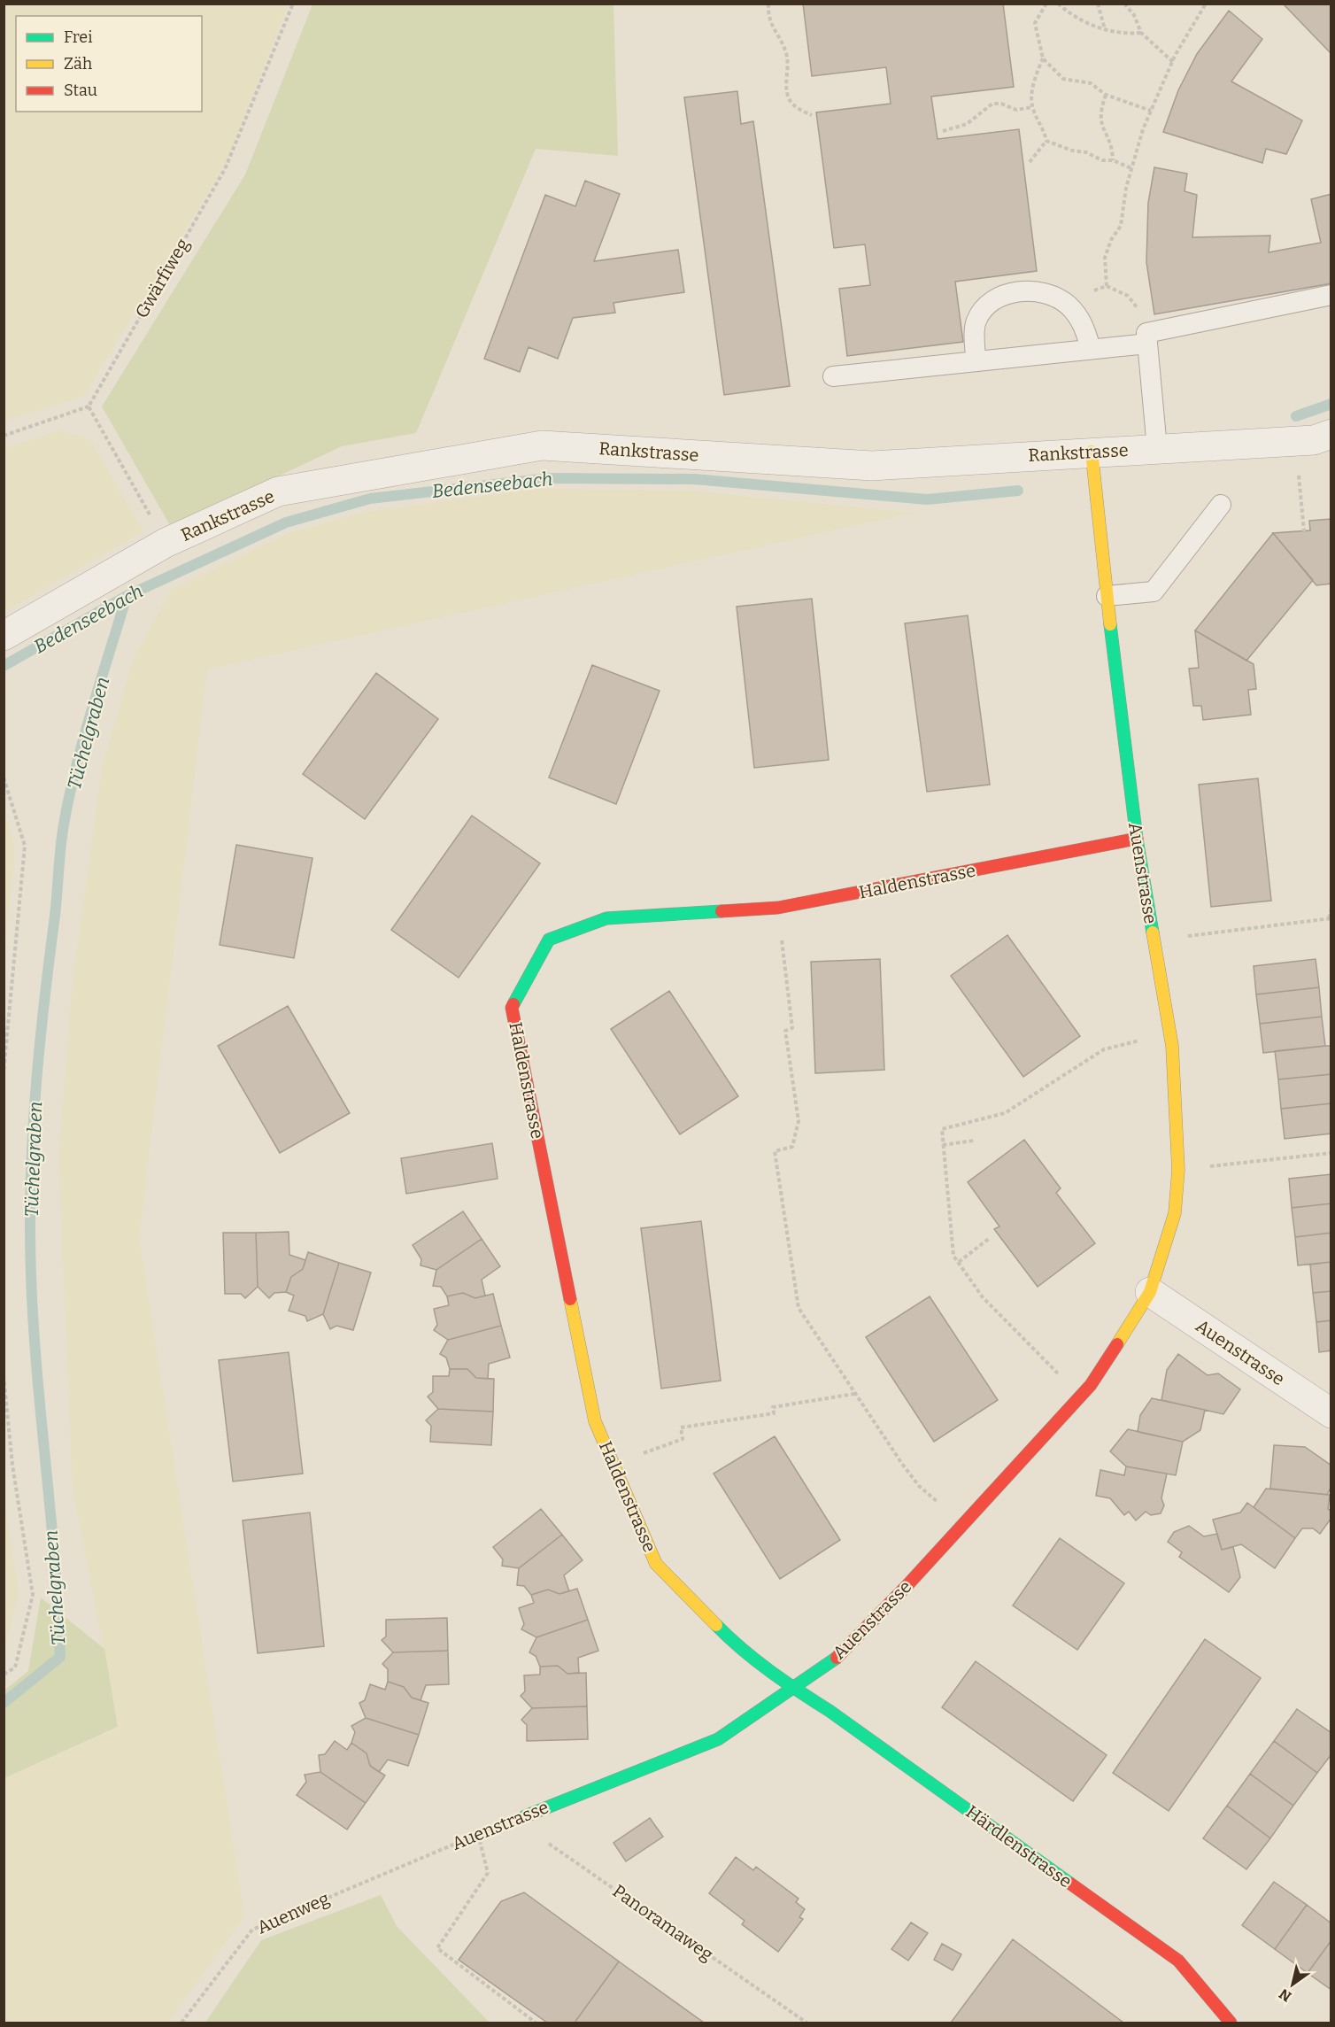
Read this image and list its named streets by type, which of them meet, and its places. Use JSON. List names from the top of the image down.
{
  "streets": {
    "street": [
      "Rankstrasse",
      "Auenstrasse",
      "Haldenstrasse",
      "Härdlenstrasse"
    ],
    "path": ["Gwärfiweg", "Auenweg", "Panoramaweg"]
  },
  "crossings": [
    ["Rankstrasse", "Auenstrasse"],
    ["Auenstrasse", "Haldenstrasse"],
    ["Auenstrasse", "Härdlenstrasse"],
    ["Auenstrasse", "Auenweg"],
    ["Auenstrasse", "Panoramaweg"],
    ["Haldenstrasse", "Härdlenstrasse"]
  ],
  "water": ["Bedenseebach", "Tüchelgraben"],
  "legend": ["Frei", "Zäh", "Stau"],
  "north": "bottom left"
}
